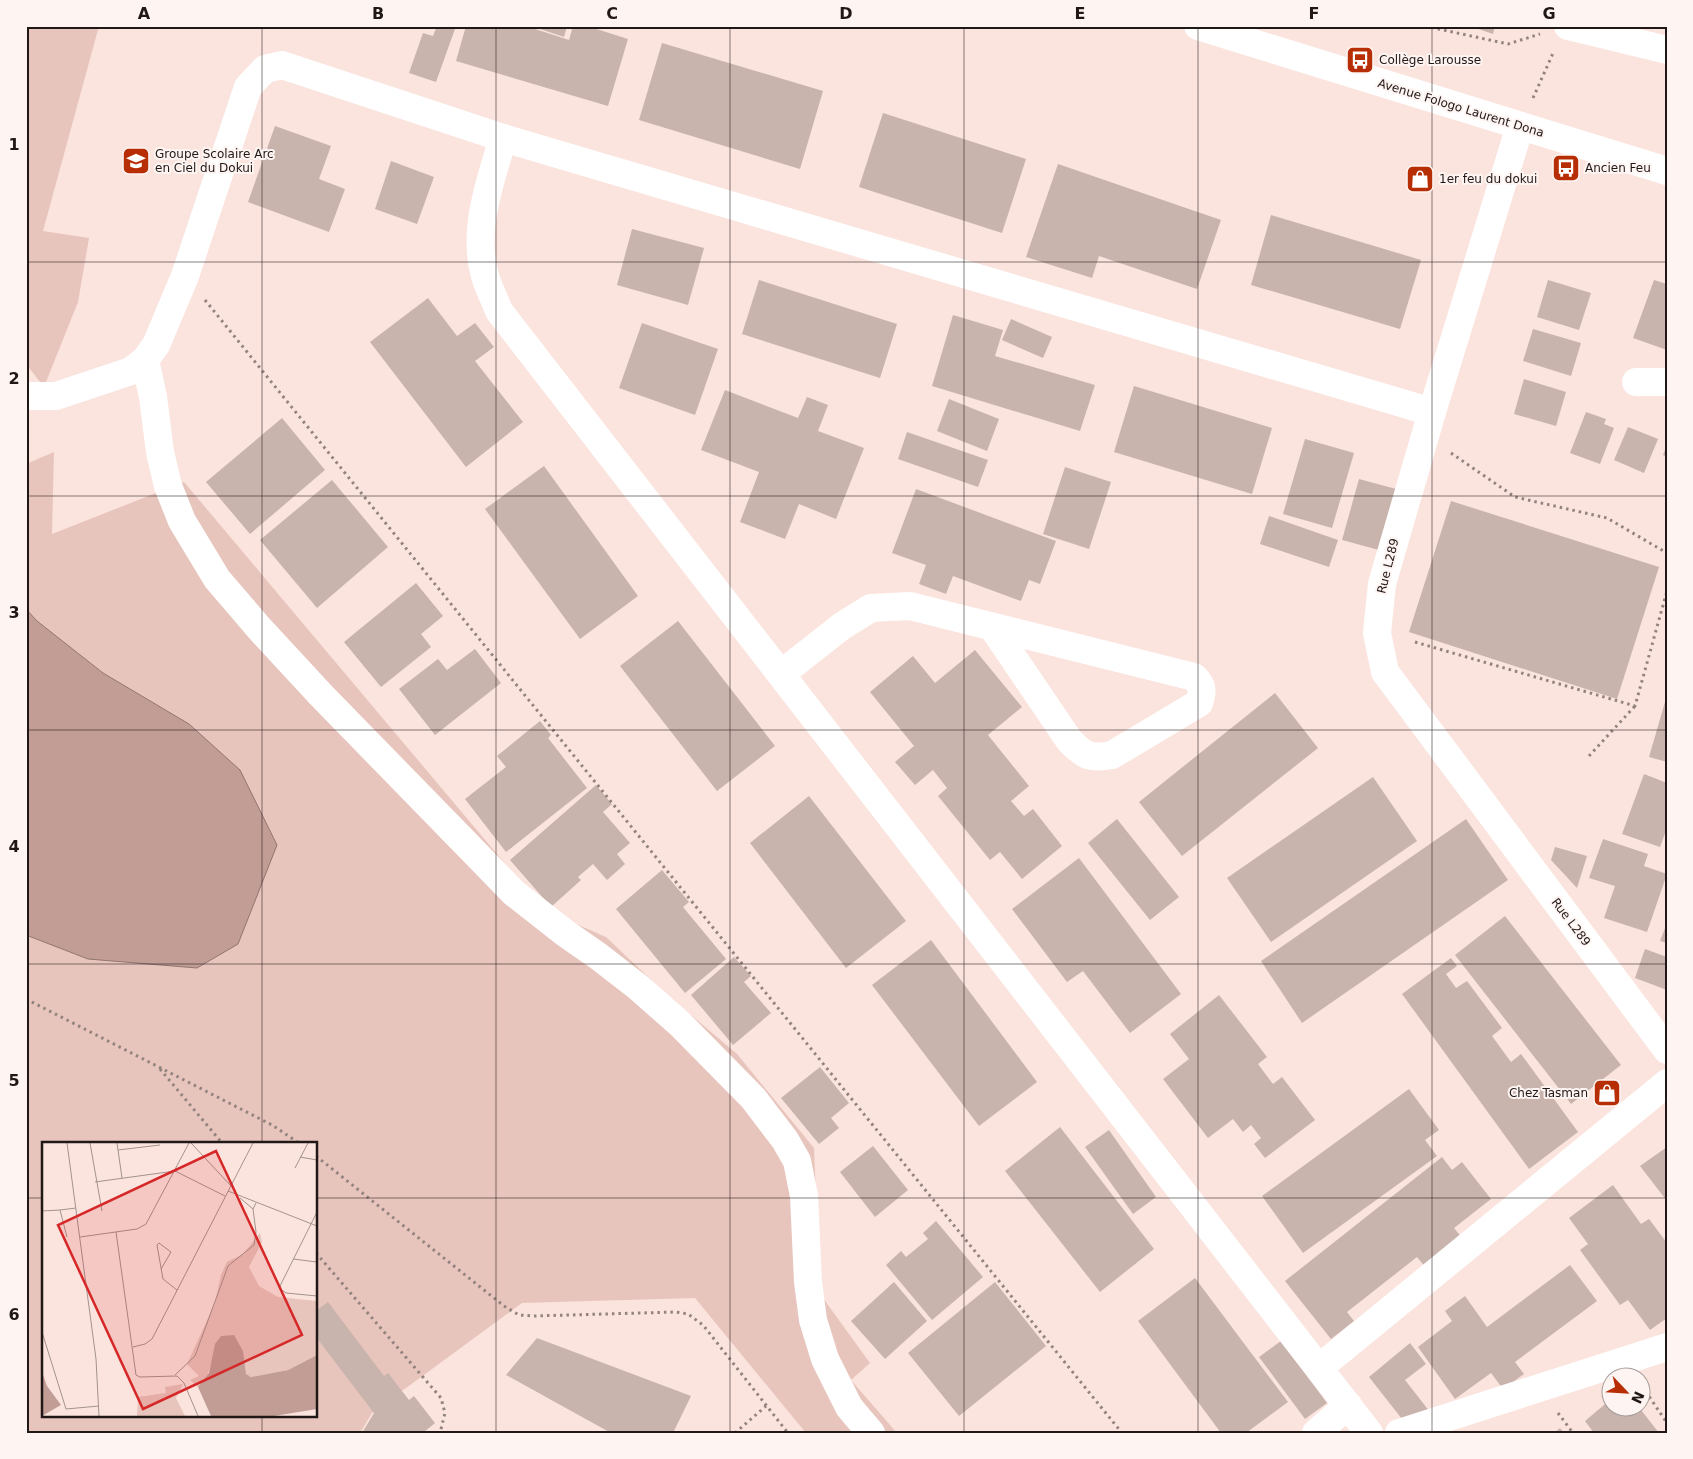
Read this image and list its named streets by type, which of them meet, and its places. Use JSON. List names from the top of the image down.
{
  "streets": {
    "street": ["Avenue Fologo Laurent Dona", "Rue L289"]
  },
  "crossings": [
    ["Avenue Fologo Laurent Dona", "Rue L289"]
  ],
  "places": {
    "bus stop": ["Collège Larousse", "Ancien Feu"],
    "school or university": ["Groupe Scolaire Arc en Ciel du Dokui"],
    "shop": ["1er feu du dokui", "Chez Tasman"]
  },
  "north": "bottom right",
  "grid": {
    "columns": [
      "A",
      "B",
      "C",
      "D",
      "E",
      "F",
      "G"
    ],
    "rows": [
      "1",
      "2",
      "3",
      "4",
      "5",
      "6"
    ]
  }
}
